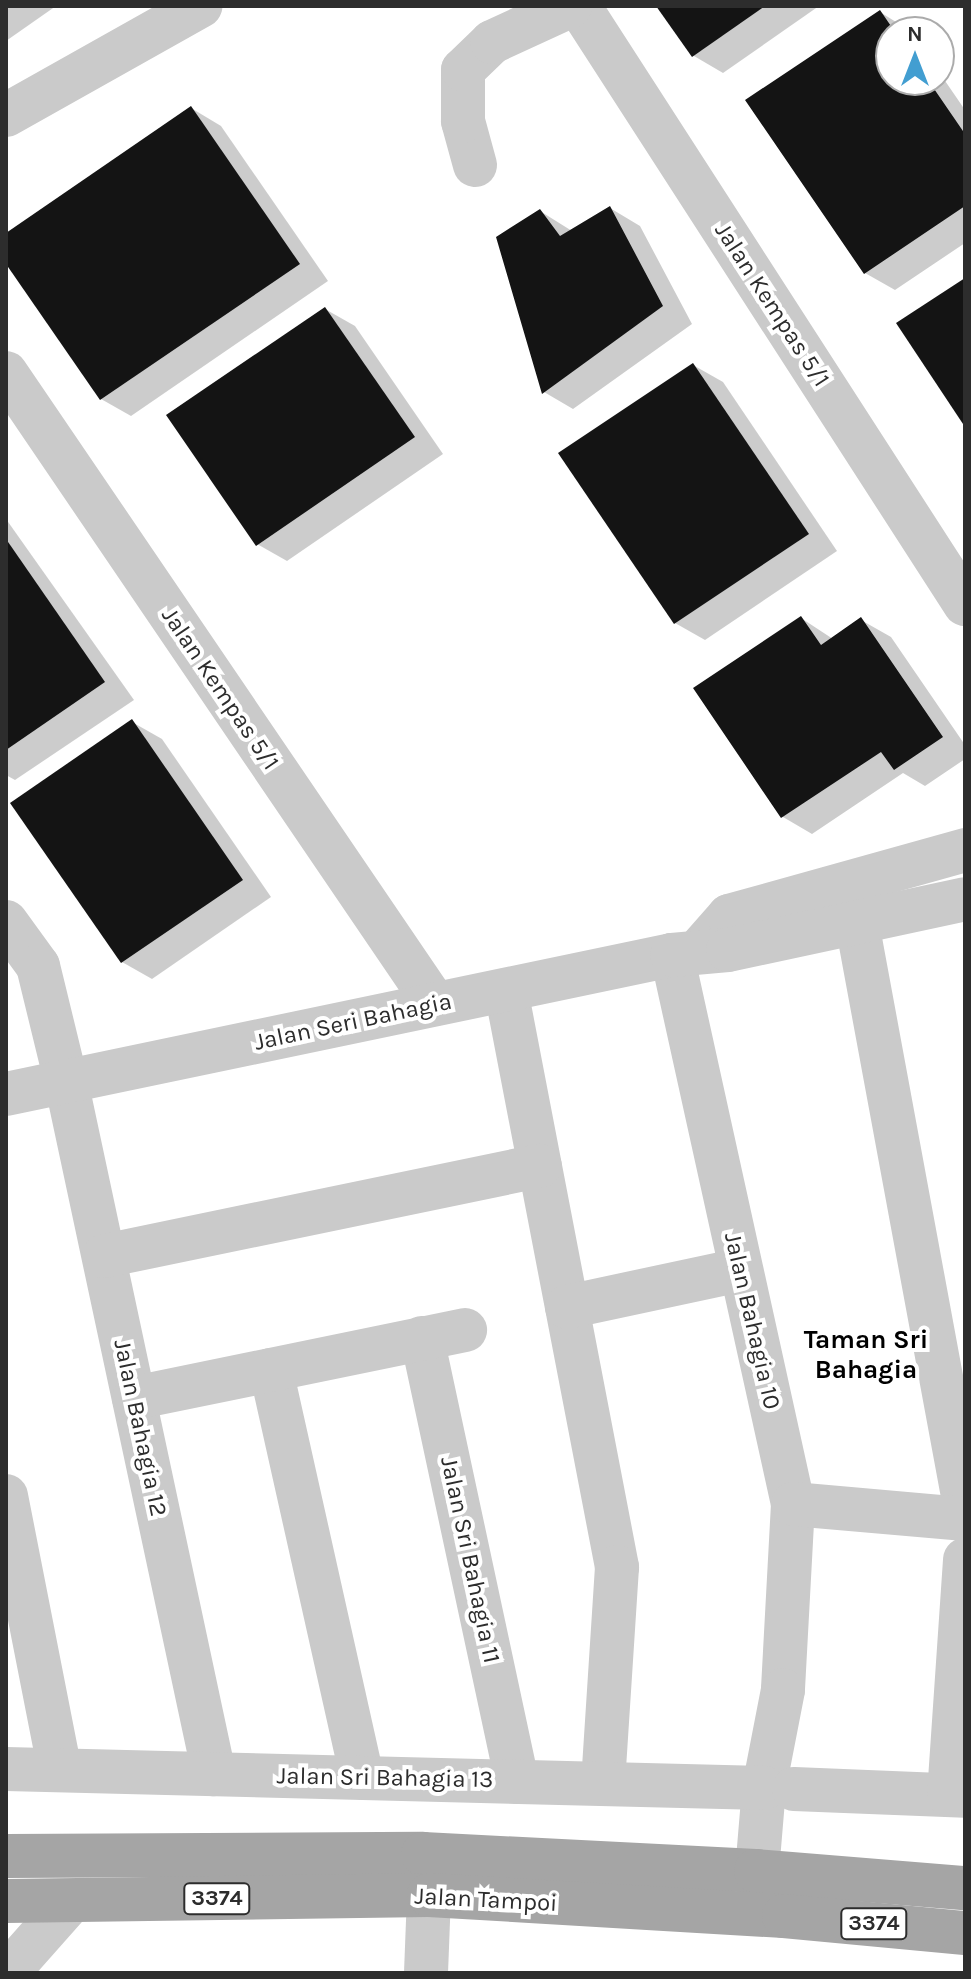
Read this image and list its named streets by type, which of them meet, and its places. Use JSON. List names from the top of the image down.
{
  "streets": {
    "main road": ["3374", "Jalan Tampoi"],
    "street": [
      "Jalan Kempas 5/1",
      "Jalan Seri Bahagia",
      "Jalan Bahagia 10",
      "Jalan Bahagia 12",
      "Jalan Sri Bahagia 11",
      "Jalan Sri Bahagia 13"
    ]
  },
  "crossings": [
    ["Jalan Kempas 5/1", "Jalan Seri Bahagia"],
    ["Jalan Seri Bahagia", "Jalan Bahagia 10"],
    ["Jalan Seri Bahagia", "Jalan Bahagia 12"],
    ["Jalan Bahagia 10", "Jalan Sri Bahagia 13"],
    ["Jalan Bahagia 10", "Jalan Tampoi"],
    ["Jalan Bahagia 12", "Jalan Sri Bahagia 13"],
    ["Jalan Sri Bahagia 11", "Jalan Sri Bahagia 13"]
  ],
  "districts": ["Taman Sri Bahagia"],
  "north": "top"
}
